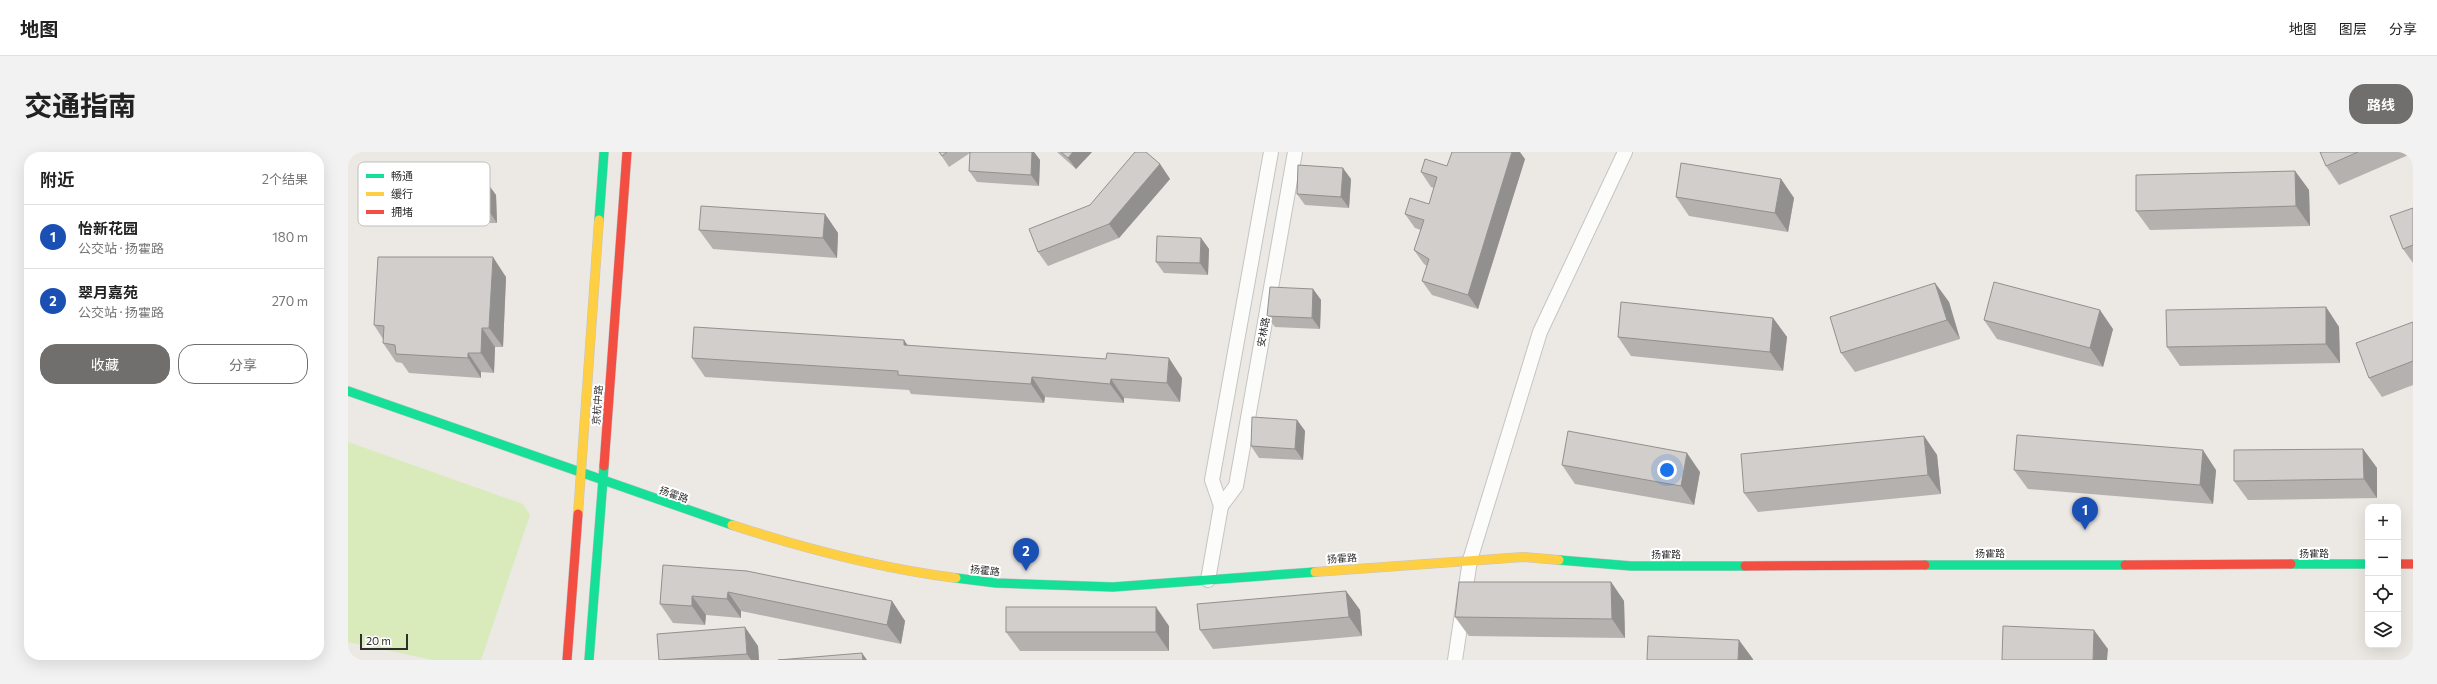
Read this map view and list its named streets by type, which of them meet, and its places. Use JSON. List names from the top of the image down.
{
  "streets": {
    "street": ["安林路", "京杭中路", "扬霍路"]
  },
  "crossings": [
    ["安林路", "扬霍路"],
    ["京杭中路", "扬霍路"]
  ],
  "legend": ["畅通", "缓行", "拥堵"],
  "scale_bar": "20 m",
  "page": {
    "header": "地图",
    "nav": ["地图", "图层", "分享"],
    "title": "交通指南",
    "buttons": [
      "路线",
      ["收藏", "分享"]
    ],
    "heading": ["附近", "2个结果"],
    "list": [
      {
        "mark": "1",
        "name": "怡新花园",
        "note": "公交站 · 扬霍路",
        "value": "180 m"
      },
      {
        "mark": "2",
        "name": "翠月嘉苑",
        "note": "公交站 · 扬霍路",
        "value": "270 m"
      }
    ],
    "pins": ["1", "2"],
    "map_buttons": ["+", "−"],
    "scale": "20 m"
  }
}
